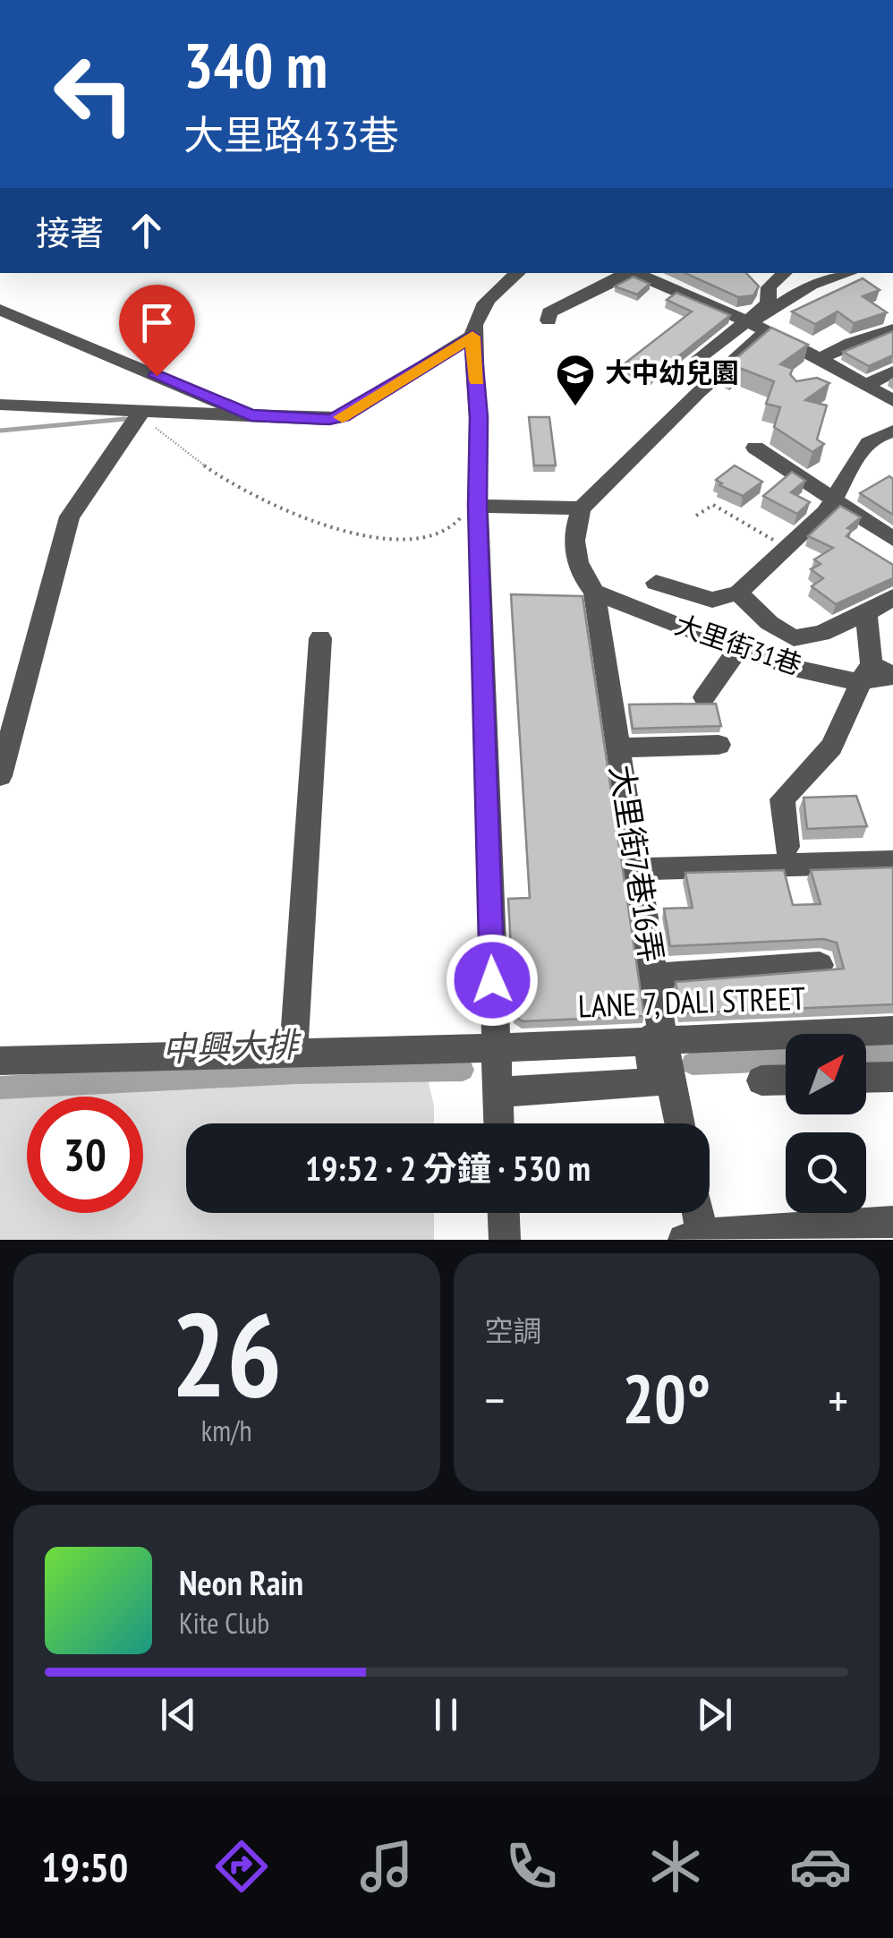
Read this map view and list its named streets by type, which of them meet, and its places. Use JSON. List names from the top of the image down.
{
  "streets": {
    "street": ["大里街31巷", "大里街7巷16弄", "LANE 7, DALI STREET"]
  },
  "crossings": [
    ["大里街31巷", "大里街7巷16弄"],
    ["大里街7巷16弄", "LANE 7, DALI STREET"]
  ],
  "water": ["中興大排"],
  "places": {
    "school or university": ["大中幼兒園"]
  },
  "north": "top right",
  "page": {
    "turn": ["340 m", "大里路433巷"],
    "then": "接著",
    "limit": "30",
    "trip": "19:52 · 2 分鐘 · 530 m",
    "tile": [
      ["26", "km/h"],
      "空調"
    ],
    "heat": ["−", "20°", "+"],
    "song": ["Neon Rain", "Kite Club"],
    "tabs": "19:50"
  }
}
